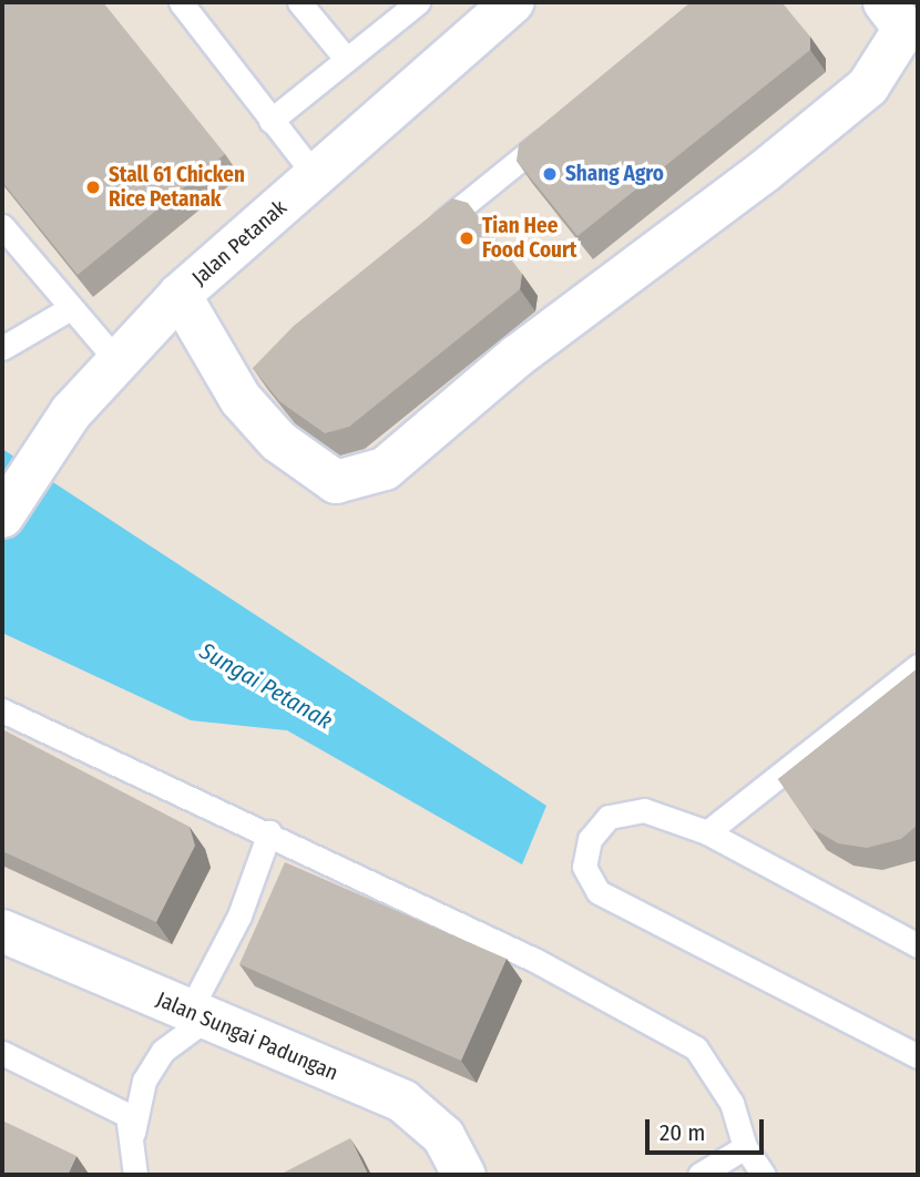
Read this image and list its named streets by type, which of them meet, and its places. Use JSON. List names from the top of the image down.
{
  "streets": {
    "street": ["Jalan Petanak", "Jalan Sungai Padungan"]
  },
  "water": ["Sungai Petanak"],
  "places": ["Shang Agro", "Stall 61 Chicken Rice Petanak", "Tian Hee Food Court"],
  "scale_bar": "20 m"
}
